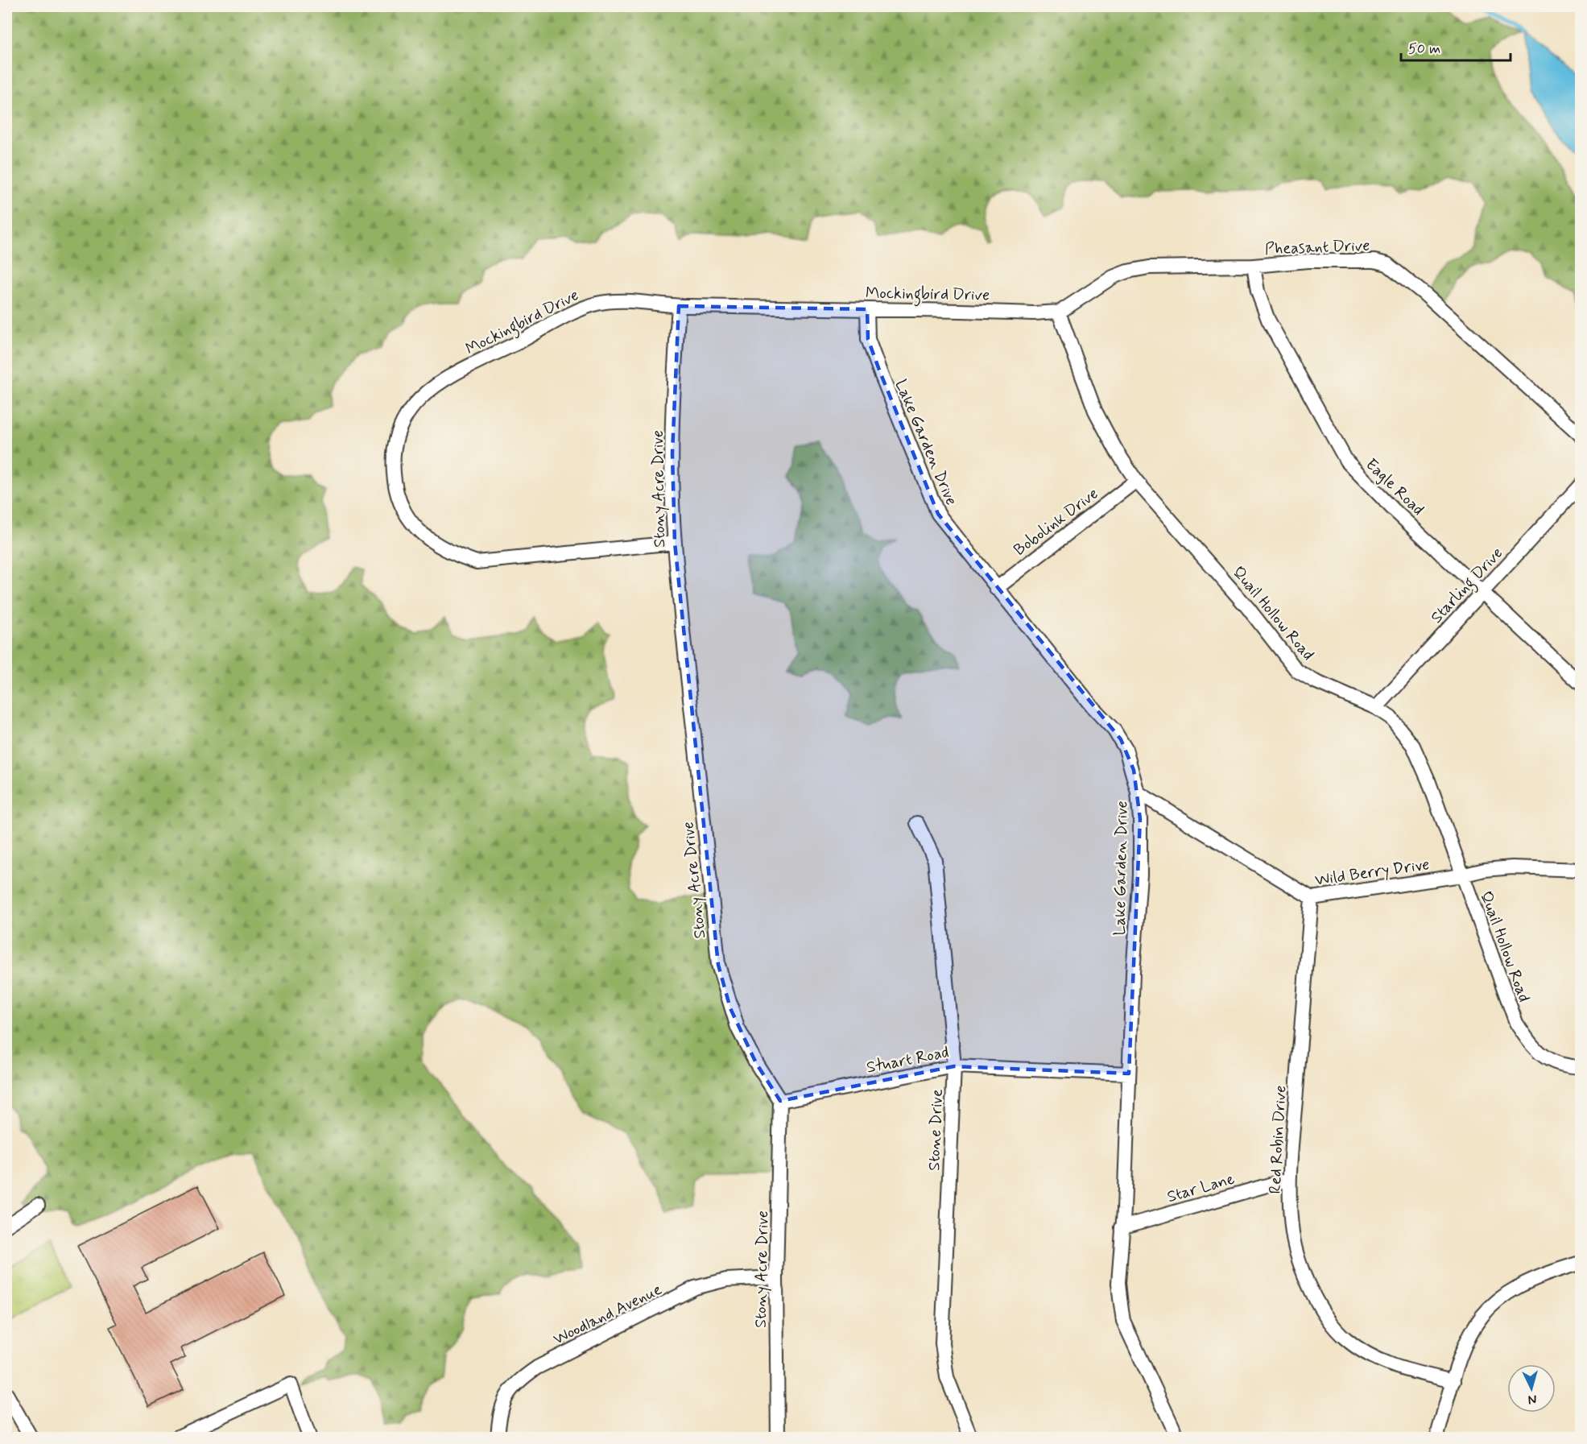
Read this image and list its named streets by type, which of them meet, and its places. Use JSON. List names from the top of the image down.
{
  "streets": {
    "street": [
      "Pheasant Drive",
      "Mockingbird Drive",
      "Lake Garden Drive",
      "Eagle Road",
      "Stony Acre Drive",
      "Bobolink Drive",
      "Starling Drive",
      "Quail Hollow Road",
      "Wild Berry Drive",
      "Stuart Road",
      "Stone Drive",
      "Red Robin Drive",
      "Star Lane",
      "Woodland Avenue"
    ]
  },
  "crossings": [
    ["Pheasant Drive", "Mockingbird Drive"],
    ["Pheasant Drive", "Eagle Road"],
    ["Pheasant Drive", "Quail Hollow Road"],
    ["Mockingbird Drive", "Lake Garden Drive"],
    ["Mockingbird Drive", "Stony Acre Drive"],
    ["Mockingbird Drive", "Quail Hollow Road"],
    ["Lake Garden Drive", "Bobolink Drive"],
    ["Lake Garden Drive", "Wild Berry Drive"],
    ["Lake Garden Drive", "Stuart Road"],
    ["Lake Garden Drive", "Star Lane"],
    ["Eagle Road", "Starling Drive"],
    ["Stony Acre Drive", "Stuart Road"],
    ["Stony Acre Drive", "Woodland Avenue"],
    ["Bobolink Drive", "Quail Hollow Road"],
    ["Starling Drive", "Quail Hollow Road"],
    ["Quail Hollow Road", "Wild Berry Drive"],
    ["Wild Berry Drive", "Red Robin Drive"],
    ["Stuart Road", "Stone Drive"],
    ["Red Robin Drive", "Star Lane"]
  ],
  "scale_bar": "50 m",
  "north": "bottom"
}
